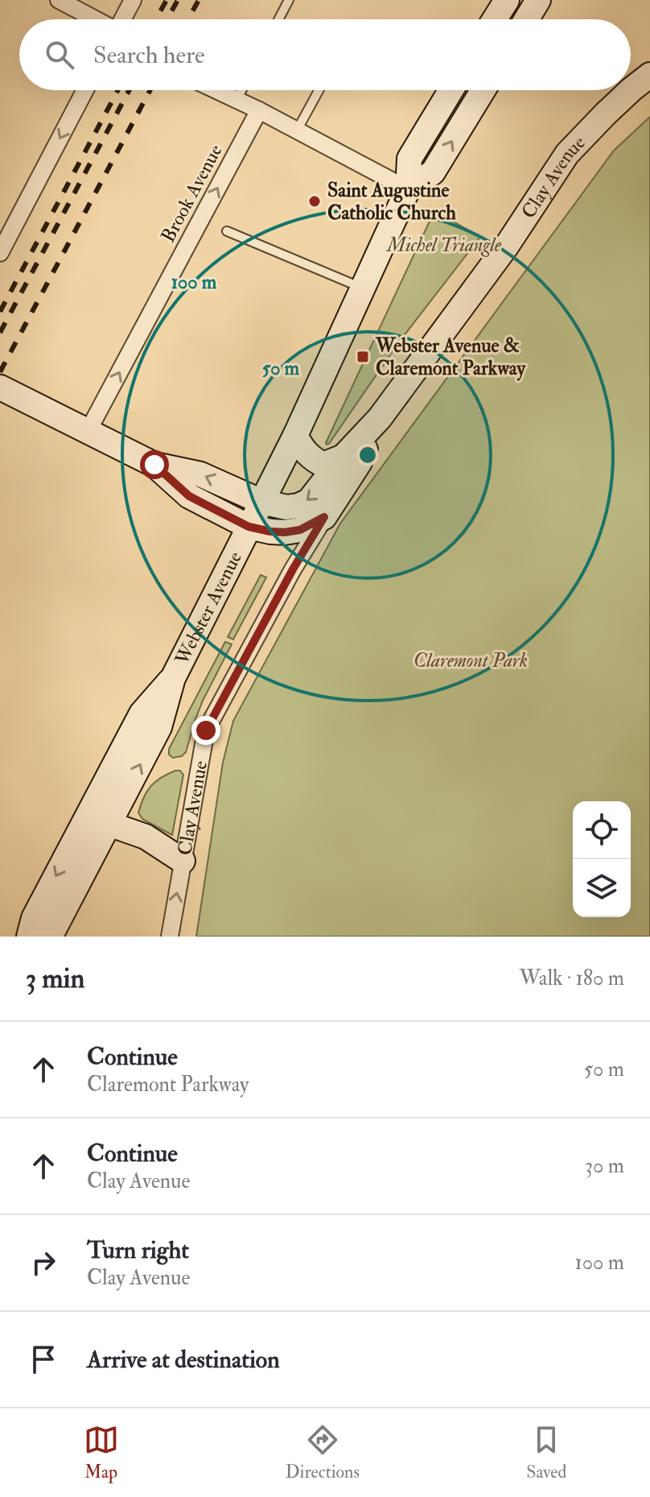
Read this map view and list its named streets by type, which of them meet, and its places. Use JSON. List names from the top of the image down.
{
  "streets": {
    "main road": ["Clay Avenue", "Webster Avenue"],
    "street": ["Brook Avenue"]
  },
  "crossings": [
    ["Clay Avenue", "Webster Avenue"]
  ],
  "one_way": ["Brook Avenue"],
  "parks": ["Michel Triangle", "Claremont Park"],
  "places": {
    "other": ["Saint Augustine Catholic Church"],
    "transit": ["Webster Avenue & Claremont Parkway"]
  },
  "page": {
    "search": "Search here",
    "heading": ["3 min", "Walk · 180 m"],
    "list": [
      ["Continue", "Claremont Parkway", "50 m"],
      ["Continue", "Clay Avenue", "30 m"],
      ["Turn right", "Clay Avenue", "100 m"],
      "Arrive at destination"
    ],
    "nav": ["Map", "Directions", "Saved"]
  },
  "rings": ["100 m", "50 m"]
}
